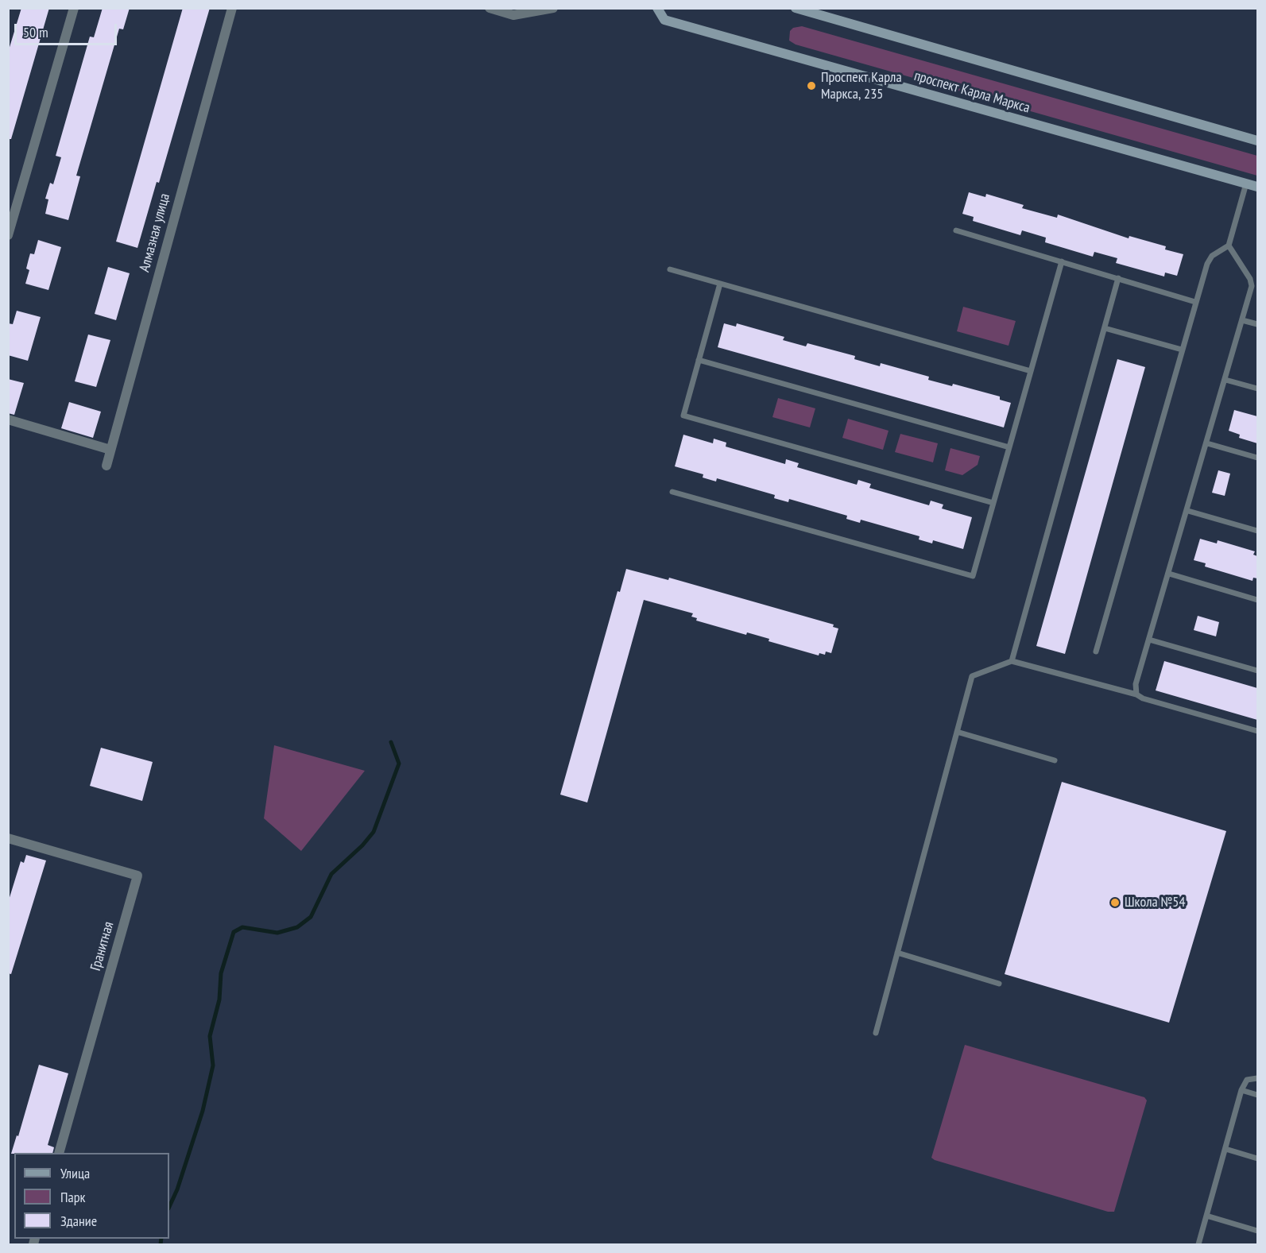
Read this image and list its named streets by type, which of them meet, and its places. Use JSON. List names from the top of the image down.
{
  "streets": {
    "street": ["проспект Карла Маркса", "Алмазная улица", "Гранитная"]
  },
  "places": ["Проспект Карла Маркса, 235", "Школа №54"],
  "legend": ["Улица", "Парк", "Здание"],
  "scale_bar": "50 m"
}
